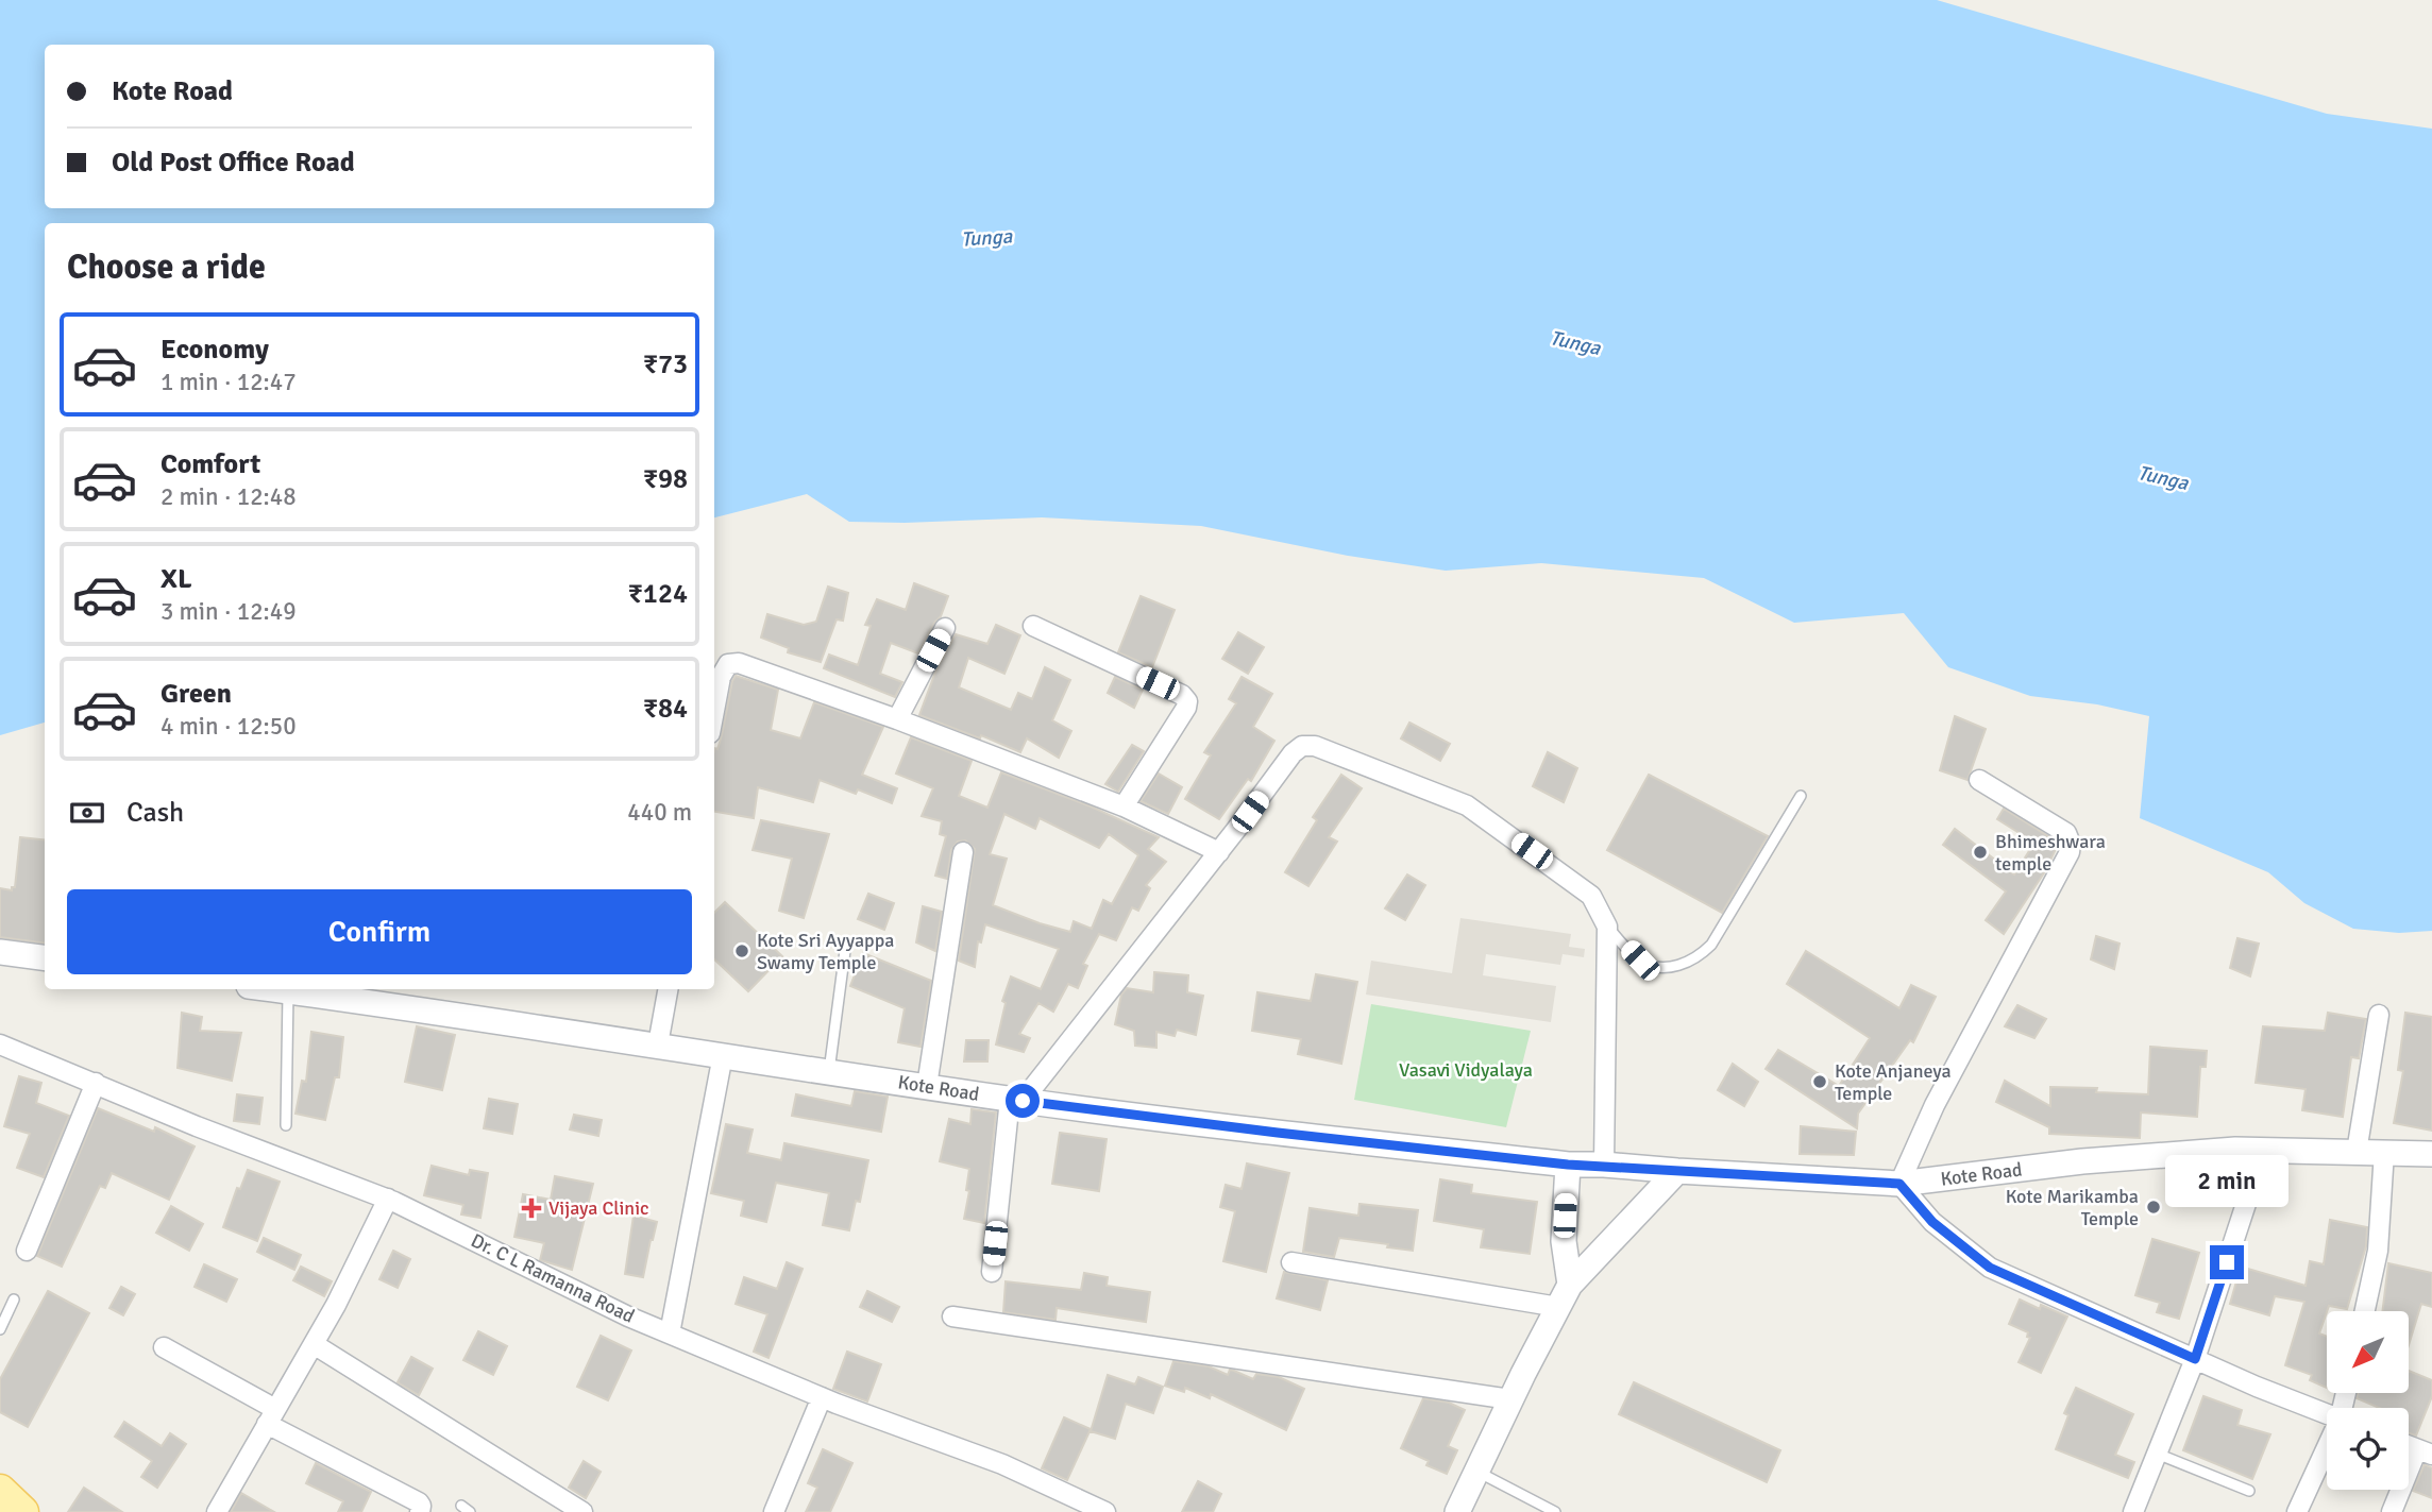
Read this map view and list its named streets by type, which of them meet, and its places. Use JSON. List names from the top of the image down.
{
  "streets": {
    "street": ["Kote Road", "Dr. C L Ramanna Road"]
  },
  "water": ["Tunga"],
  "parks": ["Vasavi Vidyalaya"],
  "places": {
    "other": [
      "Bhimeshwara temple",
      "Kote Sri Ayyappa Swamy Temple",
      "Kote Anjaneya Temple",
      "Kote Marikamba Temple"
    ],
    "health": ["Vijaya Clinic"]
  },
  "north": "bottom left",
  "page": {
    "banner": ["Kote Road", "Old Post Office Road"],
    "heading": "Choose a ride",
    "list": [
      {
        "name": "Economy",
        "note": "1 min · 12:47",
        "value": "₹73"
      },
      {
        "name": "Comfort",
        "note": "2 min · 12:48",
        "value": "₹98"
      },
      {
        "name": "XL",
        "note": "3 min · 12:49",
        "value": "₹124"
      },
      {
        "name": "Green",
        "note": "4 min · 12:50",
        "value": "₹84"
      }
    ],
    "pay": ["Cash", "440 m"],
    "buttons": "Confirm",
    "bubble": "2 min"
  }
}
